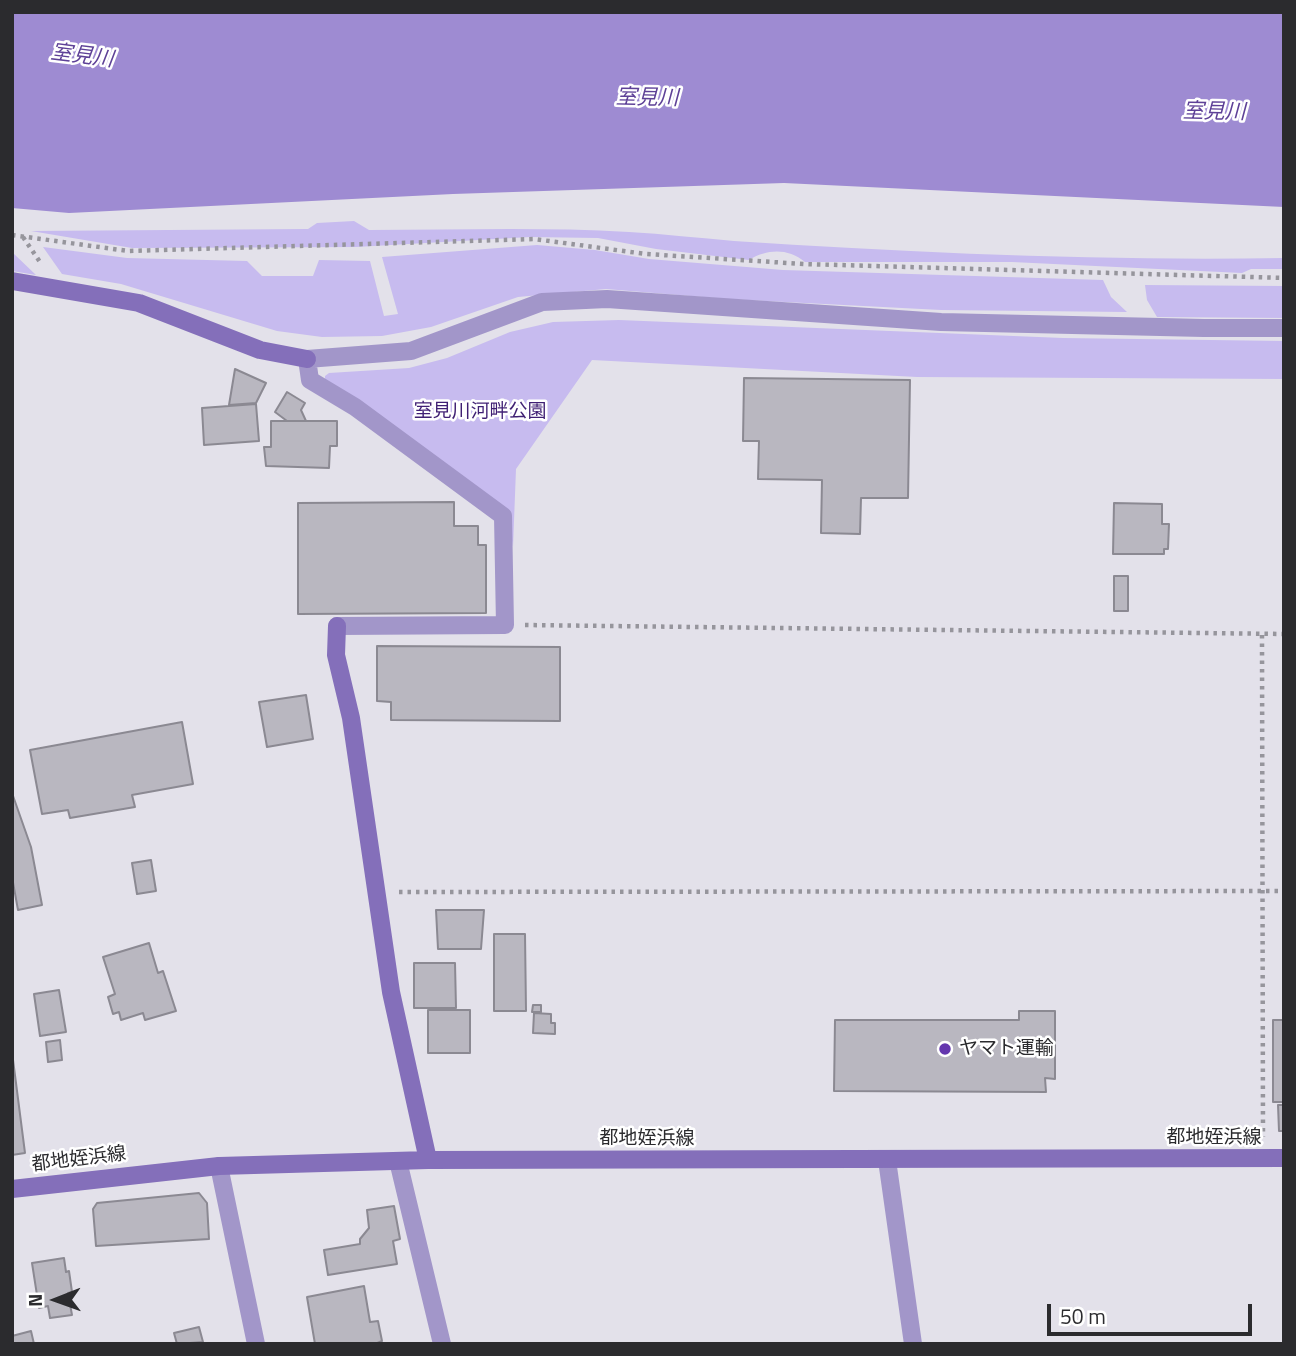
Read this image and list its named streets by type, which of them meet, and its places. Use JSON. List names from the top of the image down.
{
  "streets": {
    "main road": ["都地姪浜線"]
  },
  "water": ["室見川"],
  "parks": ["室見川河畔公園"],
  "places": ["ヤマト運輸"],
  "scale_bar": "50 m",
  "north": "left"
}
